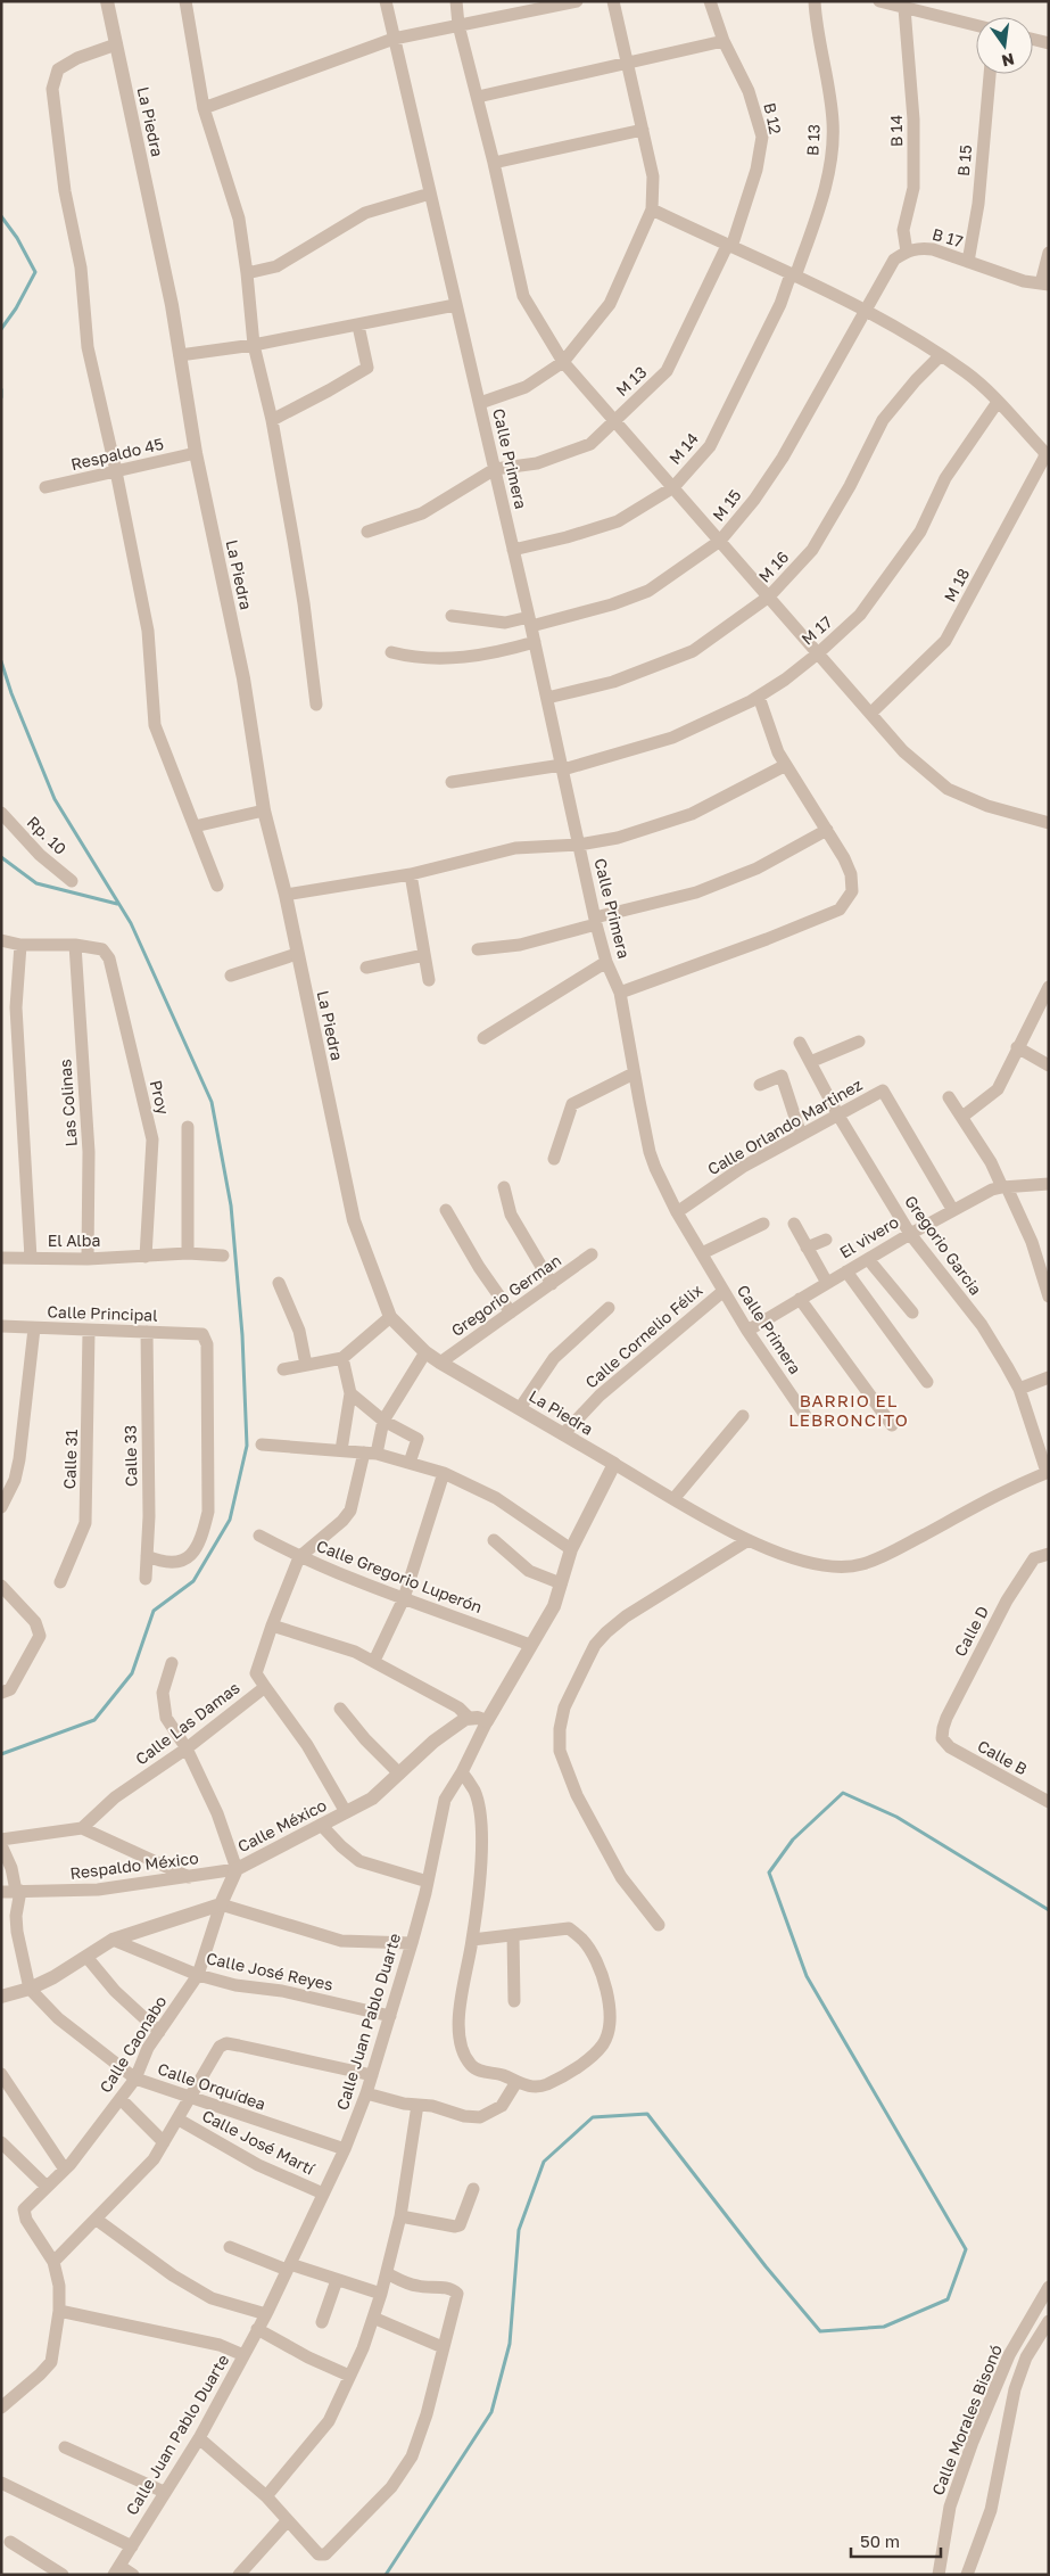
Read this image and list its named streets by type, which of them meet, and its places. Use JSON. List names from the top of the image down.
{
  "streets": {
    "street": [
      "B 12",
      "La Piedra",
      "B 14",
      "B 13",
      "B 15",
      "B 17",
      "M 13",
      "M 14",
      "Respaldo 45",
      "Calle Primera",
      "M 15",
      "M 16",
      "M 18",
      "M 17",
      "Rp. 10",
      "Proy",
      "Las Colinas",
      "Calle Orlando Martinez",
      "El vivero",
      "El Alba",
      "Gregorio Garcia",
      "Gregorio German",
      "Calle Principal",
      "Calle Cornelio Félix",
      "Calle 33",
      "Calle 31",
      "Calle Gregorio Luperón",
      "Calle D",
      "Calle Las Damas",
      "Calle B",
      "Calle México",
      "Respaldo México",
      "Calle José Reyes",
      "Calle Juan Pablo Duarte",
      "Calle Caonabo",
      "Calle Orquídea",
      "Calle José Martí",
      "Calle Morales Bisonó"
    ]
  },
  "crossings": [
    ["B 12", "M 13"],
    ["La Piedra", "Respaldo 45"],
    ["La Piedra", "Gregorio Garcia"],
    ["La Piedra", "Gregorio German"],
    ["La Piedra", "Calle Cornelio Félix"],
    ["La Piedra", "Calle Las Damas"],
    ["La Piedra", "Calle Juan Pablo Duarte"],
    ["B 14", "B 17"],
    ["B 13", "M 14"],
    ["B 15", "B 17"],
    ["M 13", "Calle Primera"],
    ["M 14", "Calle Primera"],
    ["Calle Primera", "M 15"],
    ["Calle Primera", "M 16"],
    ["Calle Primera", "M 17"],
    ["Calle Primera", "Calle Orlando Martinez"],
    ["Calle Primera", "El vivero"],
    ["Calle Primera", "Calle Cornelio Félix"],
    ["M 18", "M 17"],
    ["Proy", "Las Colinas"],
    ["Proy", "El Alba"],
    ["Las Colinas", "El Alba"],
    ["Calle Orlando Martinez", "El vivero"],
    ["Calle Orlando Martinez", "Gregorio Garcia"],
    ["El vivero", "Gregorio Garcia"],
    ["Calle Principal", "Calle 33"],
    ["Calle Principal", "Calle 31"],
    ["Calle Gregorio Luperón", "Calle Las Damas"],
    ["Calle Gregorio Luperón", "Calle Juan Pablo Duarte"],
    ["Calle D", "Calle B"],
    ["Calle México", "Respaldo México"],
    ["Calle México", "Calle Caonabo"],
    ["Calle José Reyes", "Calle Juan Pablo Duarte"],
    ["Calle José Reyes", "Calle Caonabo"],
    ["Calle Juan Pablo Duarte", "Calle Orquídea"],
    ["Calle Juan Pablo Duarte", "Calle José Martí"],
    ["Calle Caonabo", "Calle Orquídea"]
  ],
  "districts": ["BARRIO EL LEBRONCITO"],
  "scale_bar": "50 m",
  "north": "bottom"
}
